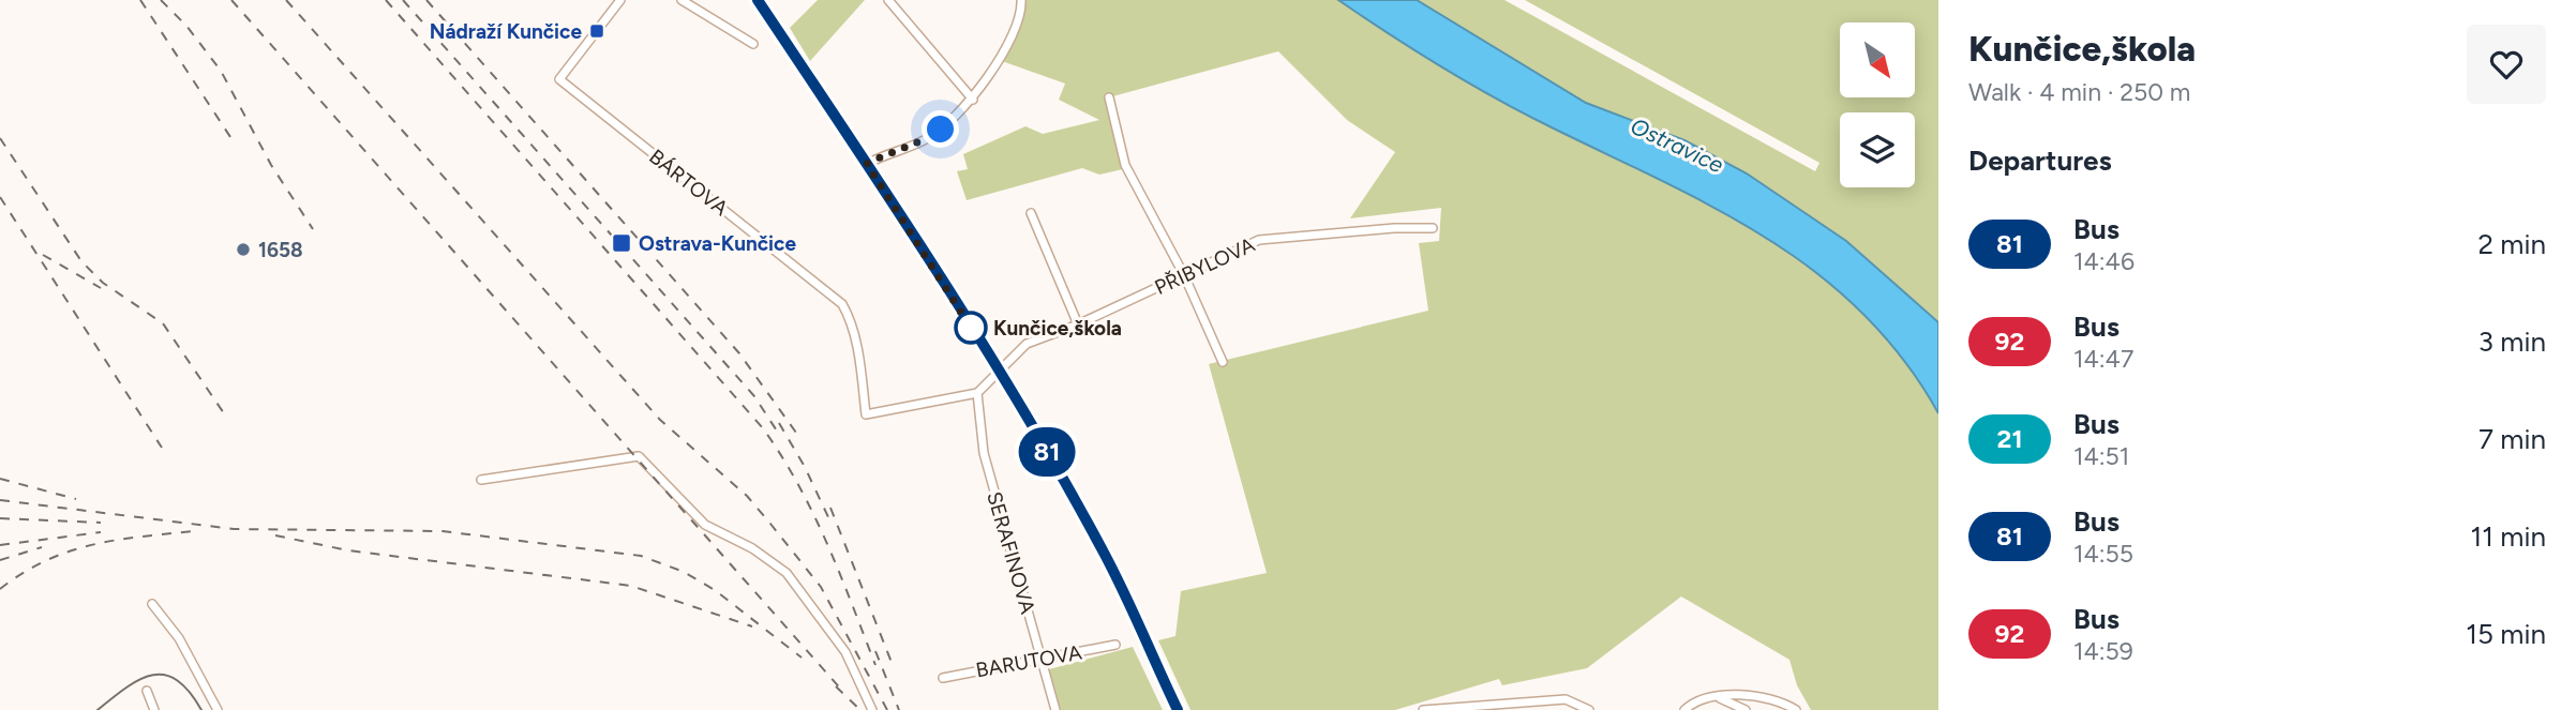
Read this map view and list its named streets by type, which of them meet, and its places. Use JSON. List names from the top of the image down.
{
  "streets": {
    "street": [
      "BÁRTOVA",
      "PŘIBYLOVA",
      "SERAFINOVA",
      "BARUTOVA"
    ]
  },
  "crossings": [
    ["BÁRTOVA", "PŘIBYLOVA"],
    ["BÁRTOVA", "SERAFINOVA"],
    ["PŘIBYLOVA", "SERAFINOVA"],
    ["SERAFINOVA", "BARUTOVA"]
  ],
  "water": ["Ostravice"],
  "places": {
    "transit": ["Nádraží Kunčice", "Ostrava-Kunčice"],
    "other": ["1658", "Kunčice,škola"]
  },
  "lines": ["bus line 81"],
  "north": "bottom right",
  "page": {
    "on_map": "81",
    "heading": [
      ["Kunčice,škola", "Walk · 4 min · 250 m"],
      "Departures"
    ],
    "list": [
      {
        "mark": "81",
        "name": "Bus",
        "note": "14:46",
        "value": "2 min"
      },
      {
        "mark": "92",
        "name": "Bus",
        "note": "14:47",
        "value": "3 min"
      },
      {
        "mark": "21",
        "name": "Bus",
        "note": "14:51",
        "value": "7 min"
      },
      {
        "mark": "81",
        "name": "Bus",
        "note": "14:55",
        "value": "11 min"
      },
      {
        "mark": "92",
        "name": "Bus",
        "note": "14:59",
        "value": "15 min"
      }
    ]
  }
}
